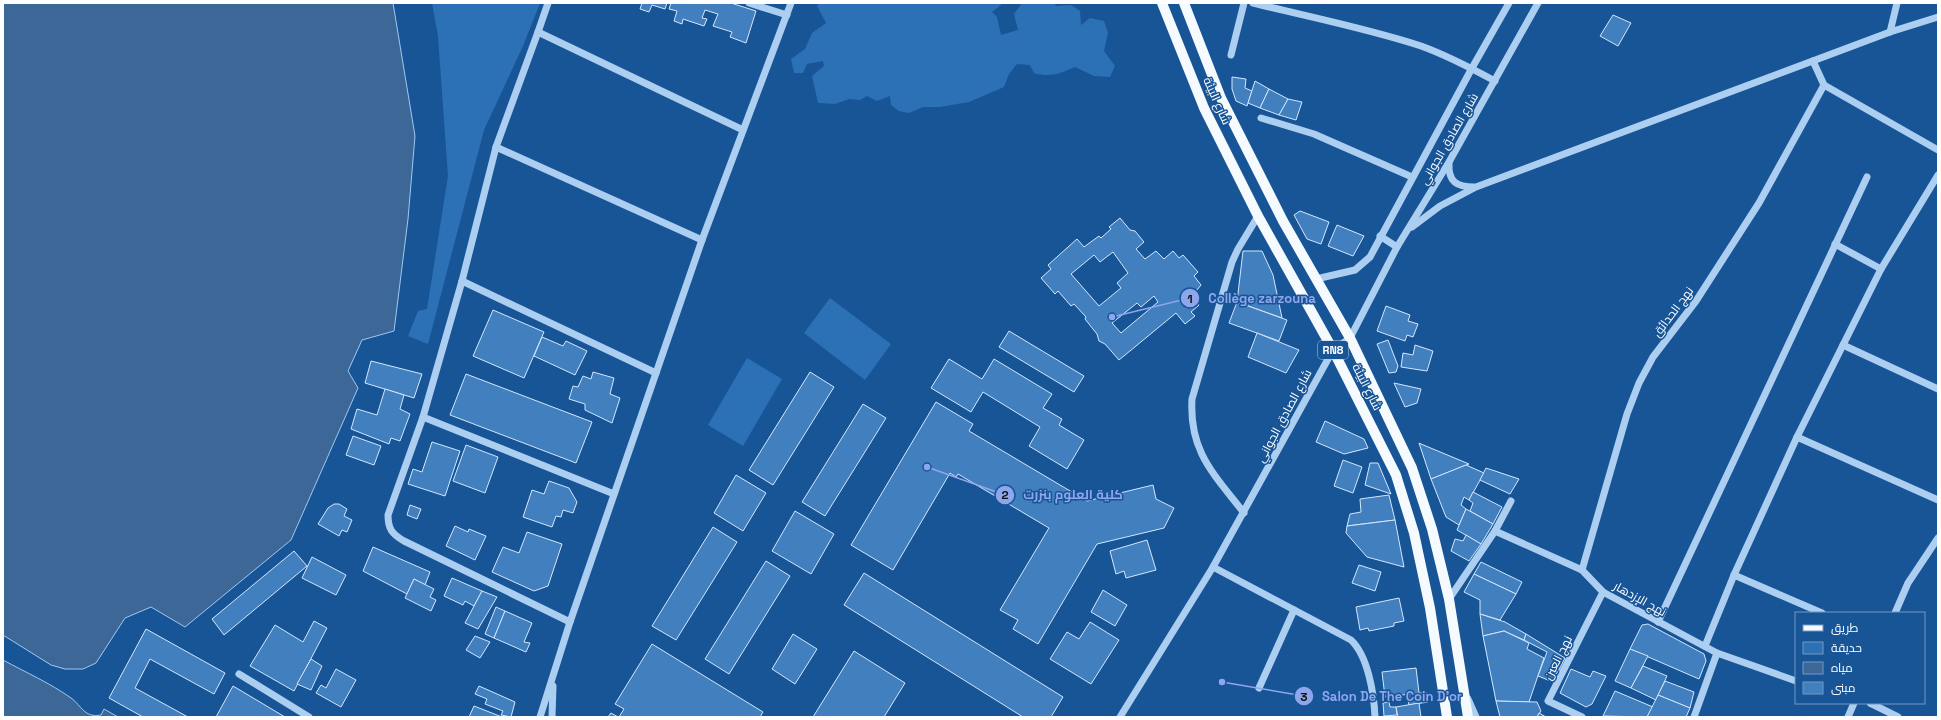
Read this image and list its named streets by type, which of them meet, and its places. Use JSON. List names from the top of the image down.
{
  "streets": {
    "main road": ["شارع البيئة", "RN8"],
    "street": [
      "شارع الصادق الجواني",
      "نهج الحدائق",
      "نهج الإزدهار",
      "نهج العين"
    ]
  },
  "crossings": [
    ["شارع البيئة", "شارع الصادق الجواني"],
    ["نهج الحدائق", "نهج الإزدهار"],
    ["نهج الإزدهار", "نهج العين"]
  ],
  "places": ["Collège zarzouna", "كلية العلوم بنزرت", "Salon De The Coin D'or"],
  "legend": [
    "طريق",
    "حديقة",
    "مياه",
    "مبنى"
  ]
}
